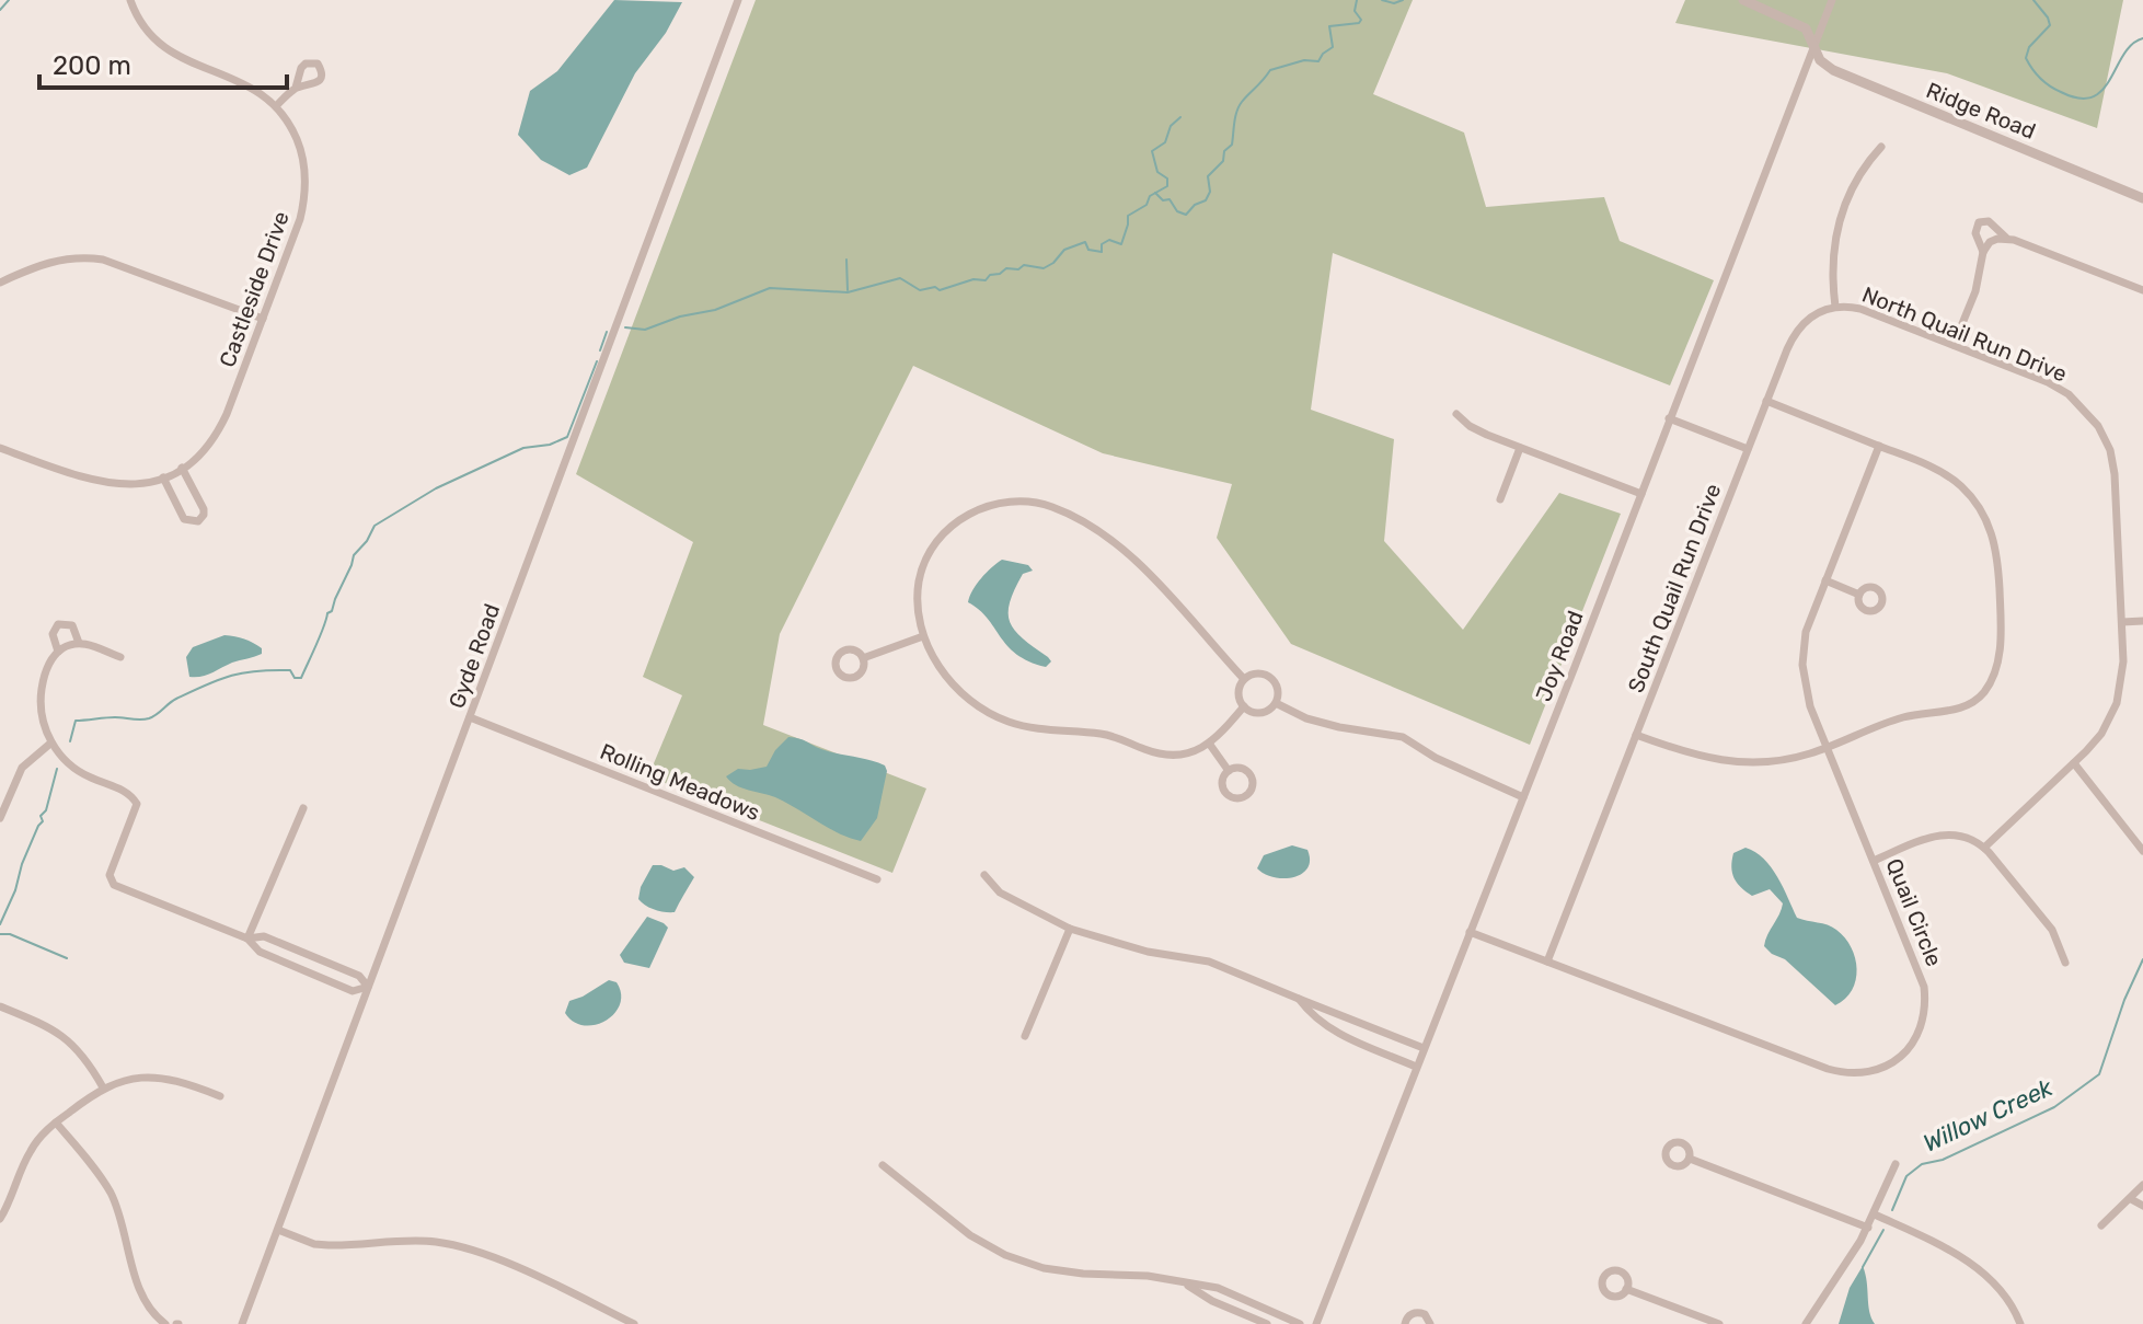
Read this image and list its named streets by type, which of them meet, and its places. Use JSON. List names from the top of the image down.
{
  "streets": {
    "street": [
      "Ridge Road",
      "Castleside Drive",
      "North Quail Run Drive",
      "South Quail Run Drive",
      "Gyde Road",
      "Joy Road",
      "Rolling Meadows",
      "Quail Circle"
    ]
  },
  "crossings": [
    ["Ridge Road", "Joy Road"],
    ["North Quail Run Drive", "South Quail Run Drive"],
    ["South Quail Run Drive", "Quail Circle"],
    ["Gyde Road", "Rolling Meadows"],
    ["Joy Road", "Quail Circle"]
  ],
  "water": ["Willow Creek"],
  "scale_bar": "200 m"
}
